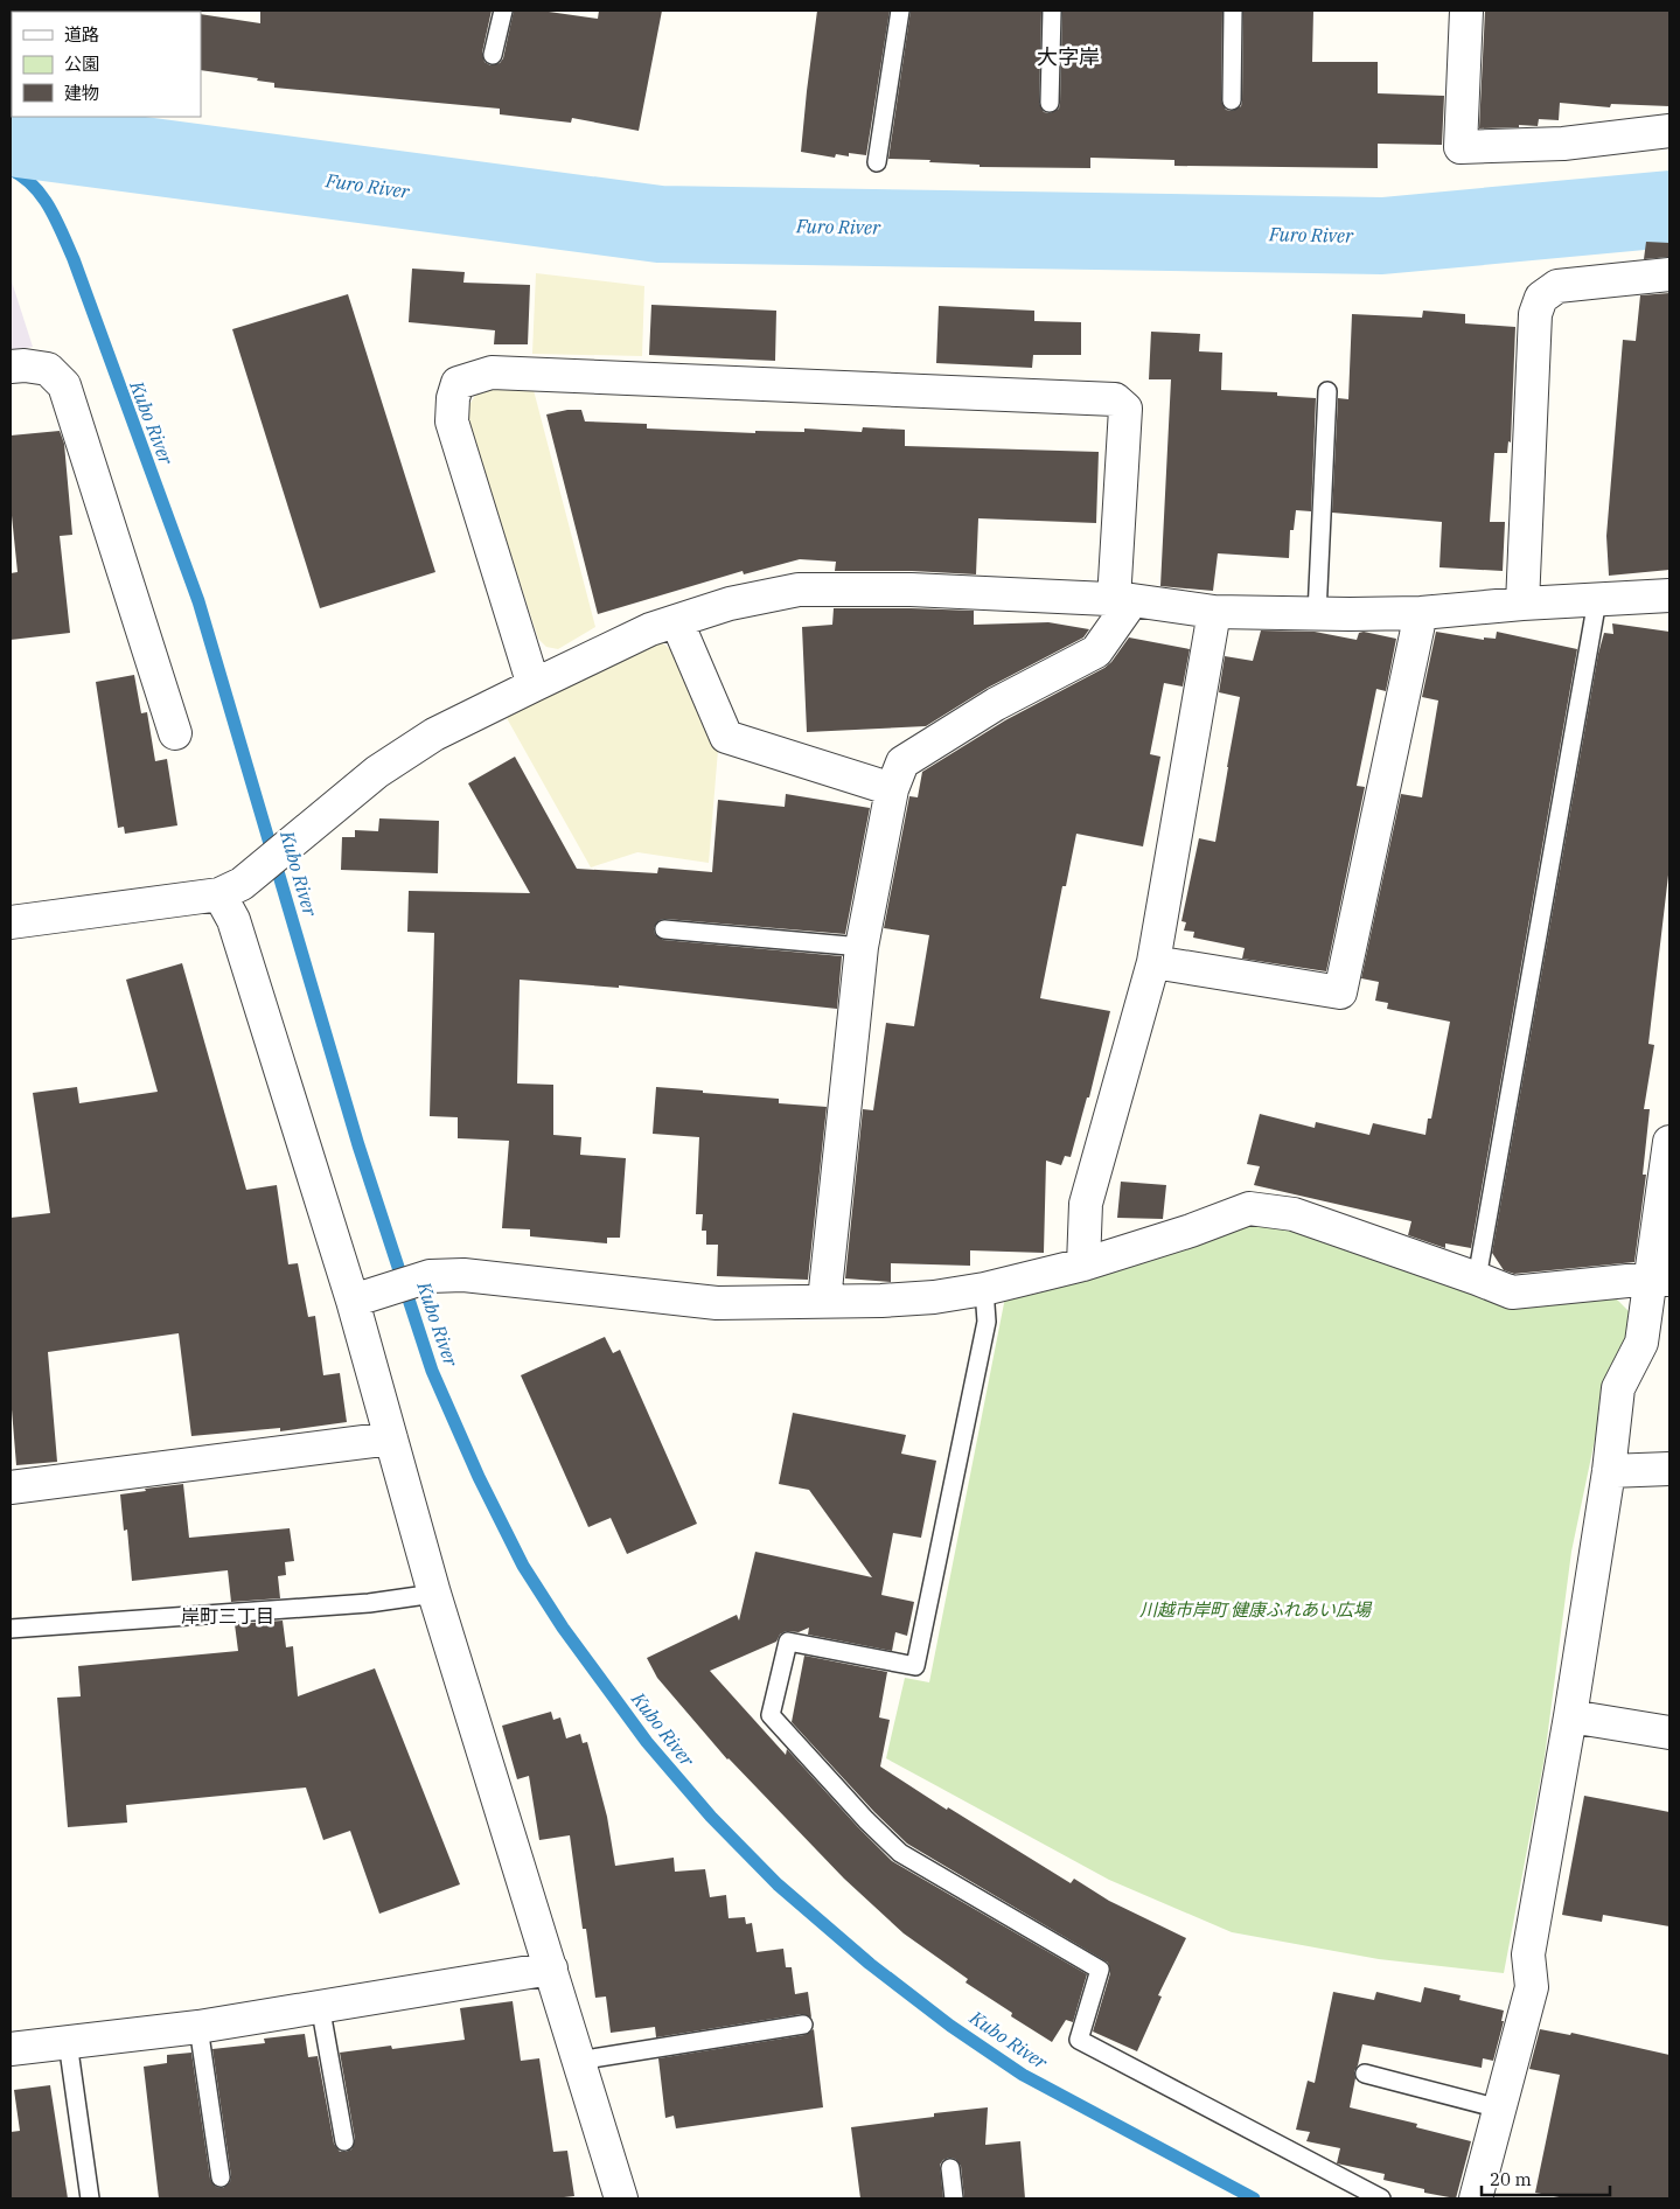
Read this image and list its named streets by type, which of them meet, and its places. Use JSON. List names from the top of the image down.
{
  "districts": ["大字岸", "岸町三丁目"],
  "water": ["Furo River", "Kubo River"],
  "parks": ["川越市岸町 健康ふれあい広場"],
  "legend": ["道路", "公園", "建物"],
  "scale_bar": "20 m"
}
